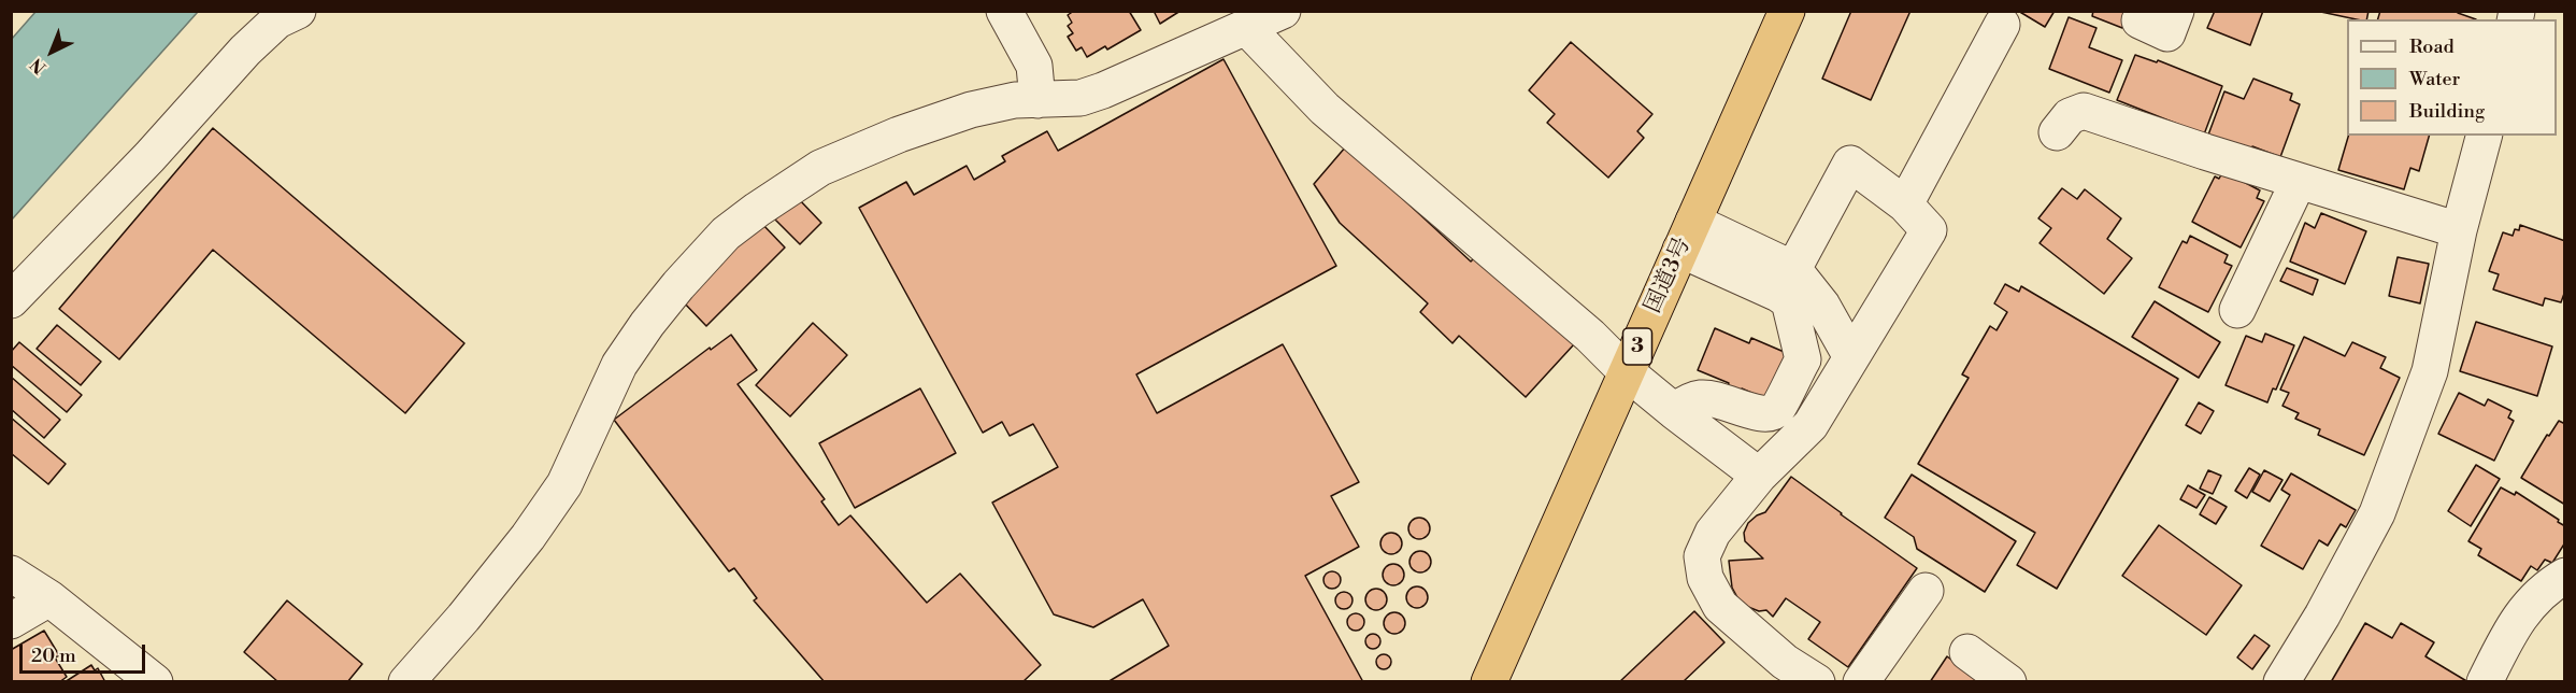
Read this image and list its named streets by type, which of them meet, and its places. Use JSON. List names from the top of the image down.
{
  "streets": {
    "highway": ["国道3号", "3"]
  },
  "legend": ["Road", "Water", "Building"],
  "scale_bar": "20 m",
  "north": "bottom left"
}
